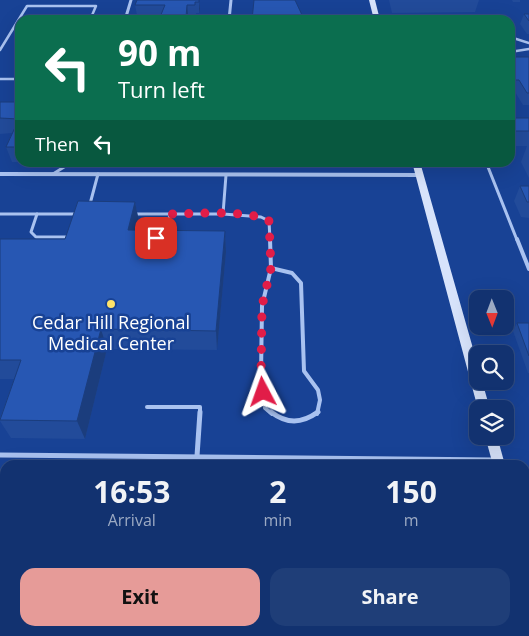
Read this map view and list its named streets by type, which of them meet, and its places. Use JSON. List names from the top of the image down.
{
  "places": ["Cedar Hill Regional Medical Center"],
  "north": "bottom",
  "page": {
    "turn": ["90 m", "Turn left"],
    "then": "Then",
    "eta": [
      "16:53",
      "Arrival",
      "2",
      "min",
      "150",
      "m"
    ],
    "buttons": ["Exit", "Share"]
  }
}
